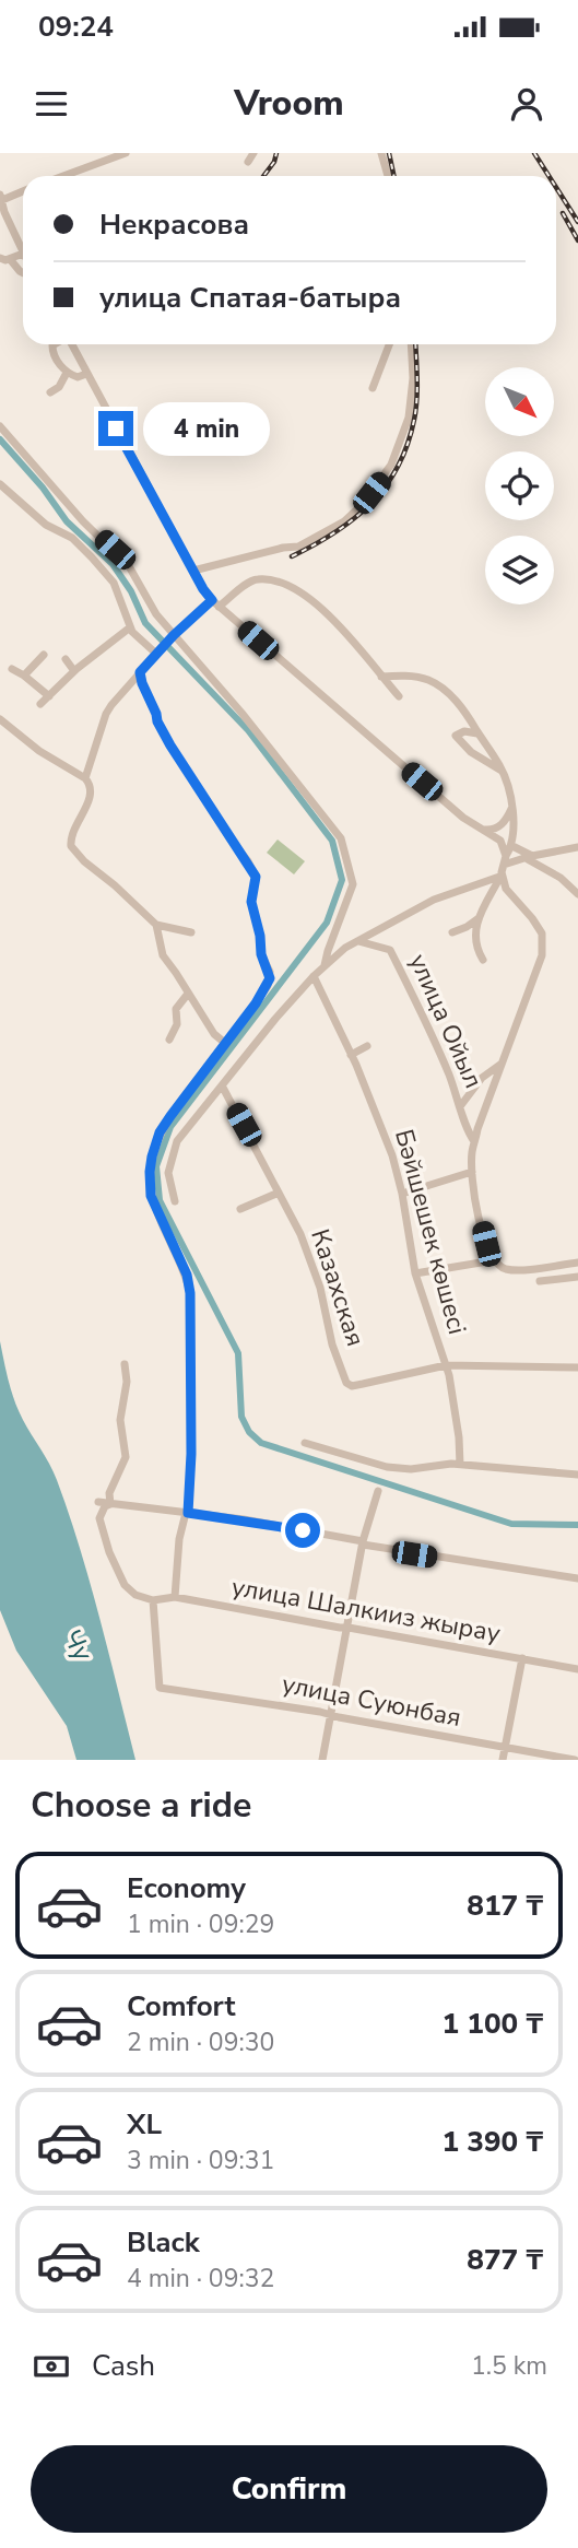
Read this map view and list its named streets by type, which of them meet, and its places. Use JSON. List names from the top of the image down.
{
  "streets": {
    "street": [
      "улица Ойыл",
      "Бәйшешек көшесі",
      "Казахская",
      "улица Шалкииз жырау",
      "улица Суюнбая"
    ]
  },
  "crossings": [
    ["Бәйшешек көшесі", "Казахская"],
    ["улица Шалкииз жырау", "улица Суюнбая"]
  ],
  "water": ["Чу"],
  "north": "bottom right",
  "page": {
    "status": "09:24",
    "header": "Vroom",
    "banner": ["Некрасова", "улица Спатая-батыра"],
    "bubble": "4 min",
    "heading": "Choose a ride",
    "list": [
      {
        "name": "Economy",
        "note": "1 min · 09:29",
        "value": "817 ₸"
      },
      {
        "name": "Comfort",
        "note": "2 min · 09:30",
        "value": "1 100 ₸"
      },
      {
        "name": "XL",
        "note": "3 min · 09:31",
        "value": "1 390 ₸"
      },
      {
        "name": "Black",
        "note": "4 min · 09:32",
        "value": "877 ₸"
      }
    ],
    "pay": ["Cash", "1.5 km"],
    "buttons": "Confirm"
  }
}
